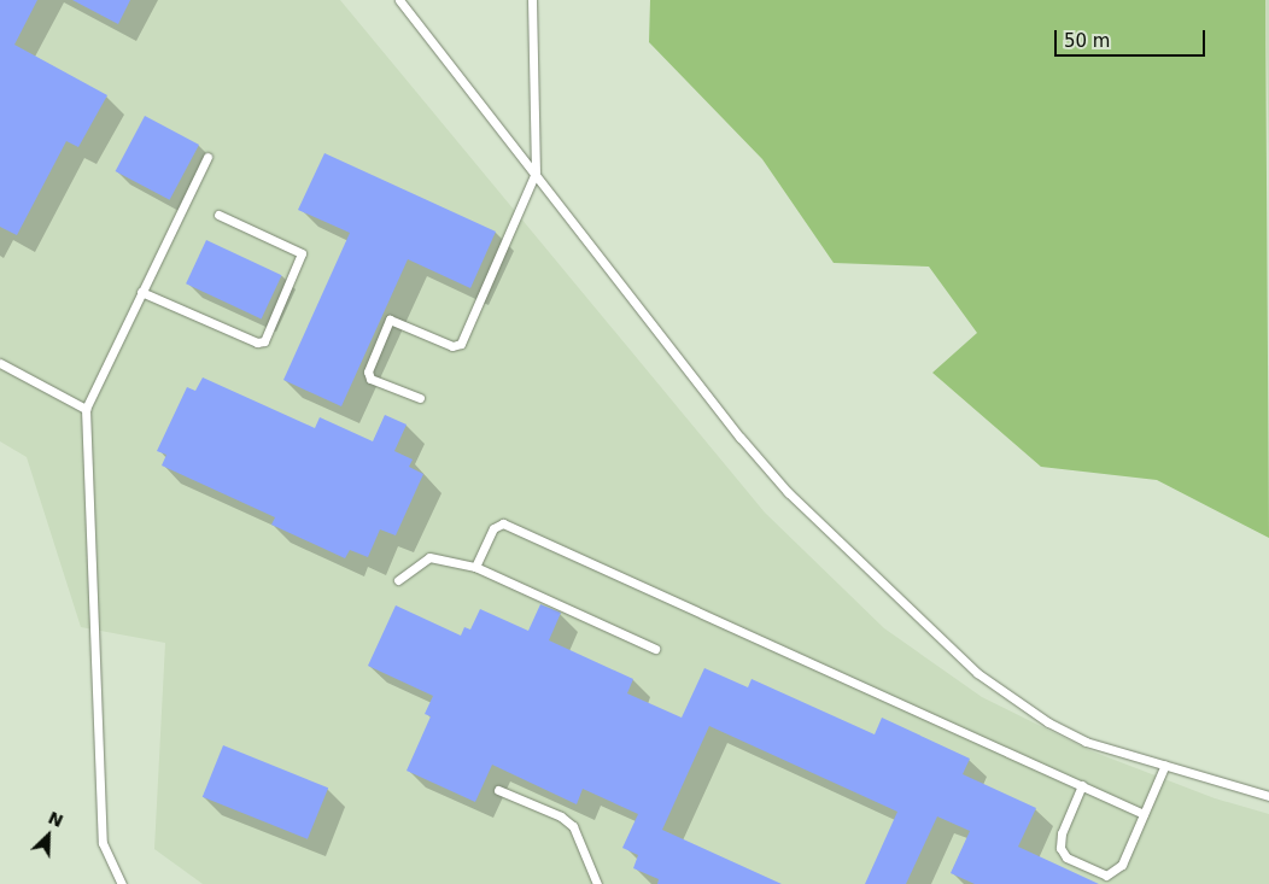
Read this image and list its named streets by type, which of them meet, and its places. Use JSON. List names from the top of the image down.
{
  "scale_bar": "50 m",
  "north": "top right"
}
